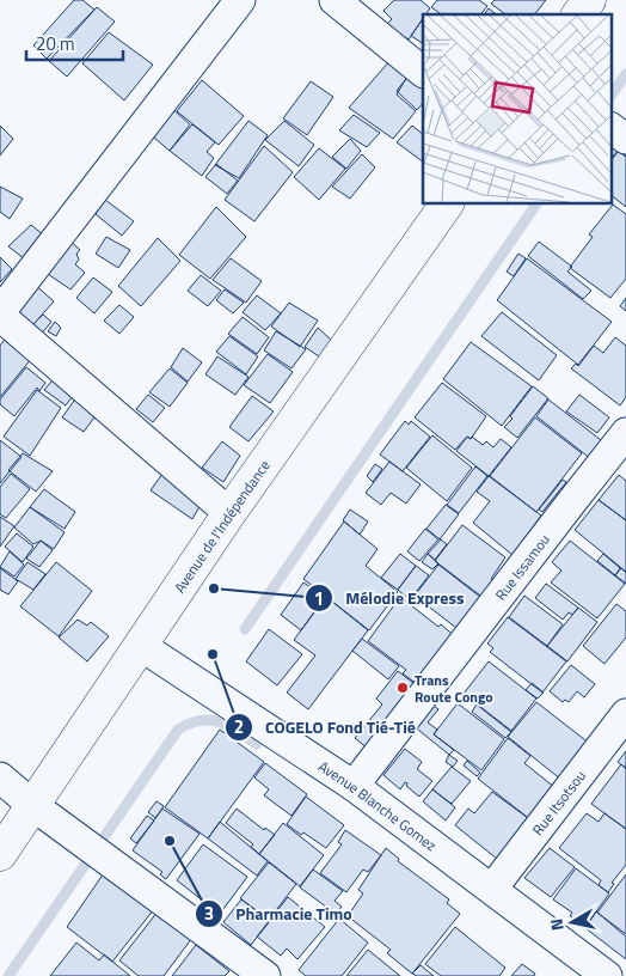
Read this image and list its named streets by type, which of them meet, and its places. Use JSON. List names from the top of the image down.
{
  "streets": {
    "street": [
      "Avenue de l'Indépendance",
      "Rue Issamou",
      "Rue Itsotsou",
      "Avenue Blanche Gomez"
    ]
  },
  "crossings": [
    ["Avenue de l'Indépendance", "Avenue Blanche Gomez"],
    ["Rue Issamou", "Avenue Blanche Gomez"],
    ["Rue Itsotsou", "Avenue Blanche Gomez"]
  ],
  "places": [
    "Mélodie Express",
    "COGELO Fond Tié-Tié",
    "Trans Route Congo",
    "Pharmacie Timo"
  ],
  "scale_bar": "20 m",
  "north": "left"
}
